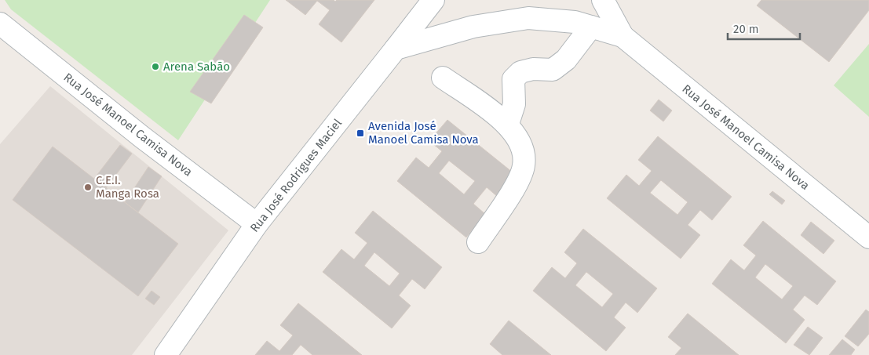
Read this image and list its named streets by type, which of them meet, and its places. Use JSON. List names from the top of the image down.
{
  "streets": {
    "street": ["Rua José Manoel Camisa Nova", "Rua José Rodrigues Maciel"]
  },
  "crossings": [
    ["Rua José Manoel Camisa Nova", "Rua José Rodrigues Maciel"]
  ],
  "places": {
    "other": ["Arena Sabão", "C.E.I. Manga Rosa"],
    "transit": ["Avenida José Manoel Camisa Nova"]
  },
  "scale_bar": "20 m"
}
